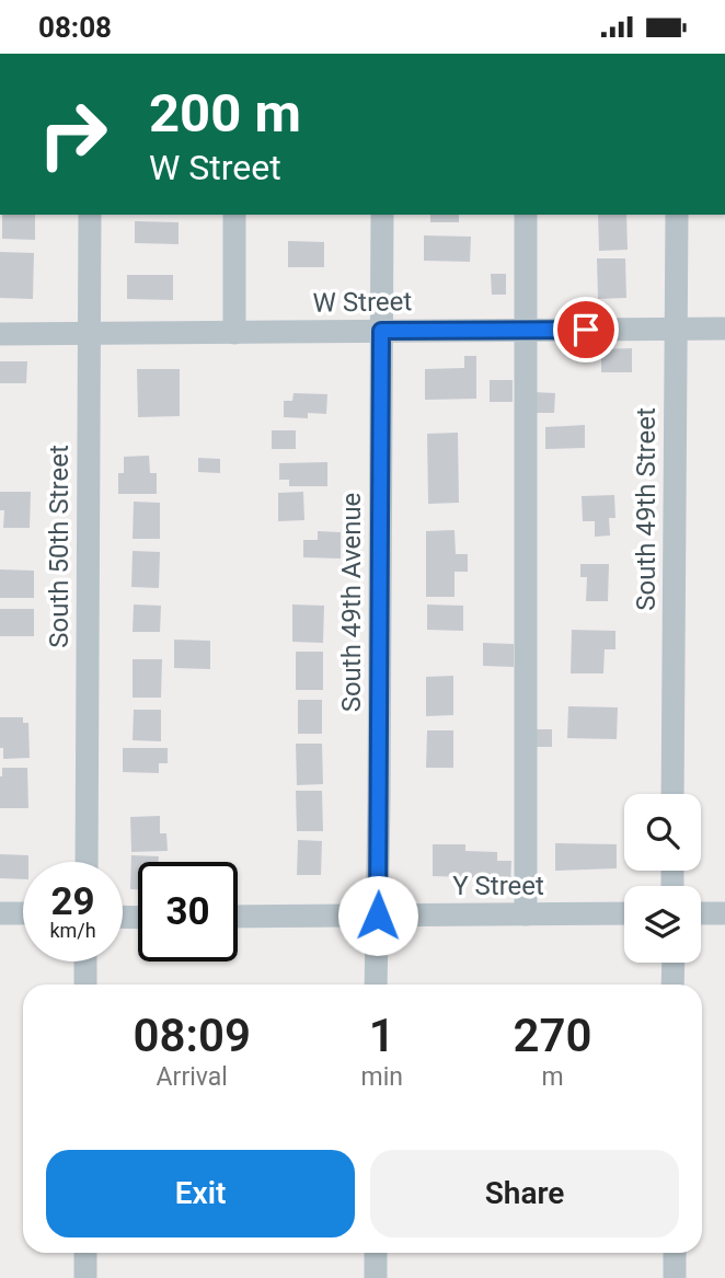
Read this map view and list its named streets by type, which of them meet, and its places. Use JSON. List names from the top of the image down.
{
  "streets": {
    "street": [
      "W Street",
      "South 49th Street",
      "South 50th Street",
      "South 49th Avenue",
      "Y Street"
    ]
  },
  "crossings": [
    ["W Street", "South 49th Street"],
    ["W Street", "South 50th Street"],
    ["W Street", "South 49th Avenue"],
    ["South 49th Avenue", "Y Street"]
  ],
  "page": {
    "status": "08:08",
    "turn": ["200 m", "W Street"],
    "speed": "29 km/h",
    "limit": "30",
    "eta": [
      "08:09",
      "Arrival",
      "1",
      "min",
      "270",
      "m"
    ],
    "buttons": ["Exit", "Share"]
  }
}
